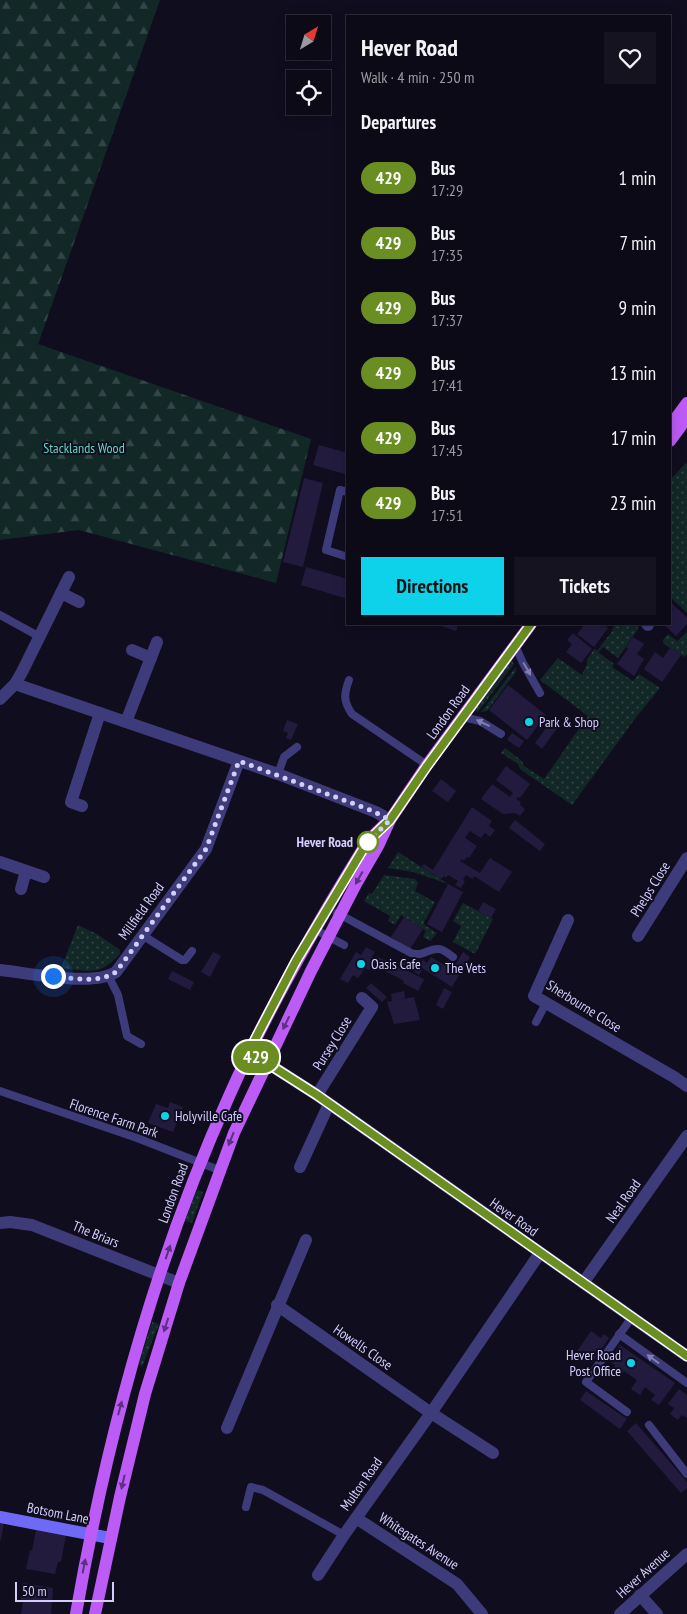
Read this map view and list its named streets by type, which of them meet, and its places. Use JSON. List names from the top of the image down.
{
  "streets": {
    "main road": ["London Road"],
    "street": [
      "Phelps Close",
      "Millfield Road",
      "Sherbourne Close",
      "Pursey Close",
      "Neal Road",
      "Hever Road",
      "The Briars",
      "Howells Close",
      "Multon Road",
      "Botsom Lane",
      "Whitegates Avenue",
      "Hever Avenue"
    ],
    "lane": ["Florence Farm Park"]
  },
  "crossings": [
    ["London Road", "Florence Farm Park"],
    ["London Road", "Hever Road"],
    ["London Road", "The Briars"],
    ["London Road", "Botsom Lane"],
    ["Pursey Close", "Hever Road"],
    ["Neal Road", "Hever Road"],
    ["Hever Road", "Multon Road"],
    ["Howells Close", "Multon Road"],
    ["Multon Road", "Whitegates Avenue"]
  ],
  "parks": ["Stacklands Wood"],
  "places": [
    "Park & Shop",
    "Hever Road",
    "Oasis Cafe",
    "The Vets",
    "Holyville Cafe",
    "Hever Road Post Office"
  ],
  "lines": ["bus line 429"],
  "scale_bar": "50 m",
  "north": "top right",
  "page": {
    "on_map": "429",
    "heading": [
      ["Hever Road", "Walk · 4 min · 250 m"],
      "Departures"
    ],
    "list": [
      {
        "mark": "429",
        "name": "Bus",
        "note": "17:29",
        "value": "1 min"
      },
      {
        "mark": "429",
        "name": "Bus",
        "note": "17:35",
        "value": "7 min"
      },
      {
        "mark": "429",
        "name": "Bus",
        "note": "17:37",
        "value": "9 min"
      },
      {
        "mark": "429",
        "name": "Bus",
        "note": "17:41",
        "value": "13 min"
      },
      {
        "mark": "429",
        "name": "Bus",
        "note": "17:45",
        "value": "17 min"
      },
      {
        "mark": "429",
        "name": "Bus",
        "note": "17:51",
        "value": "23 min"
      }
    ],
    "buttons": ["Directions", "Tickets"],
    "scale": "50 m"
  }
}
